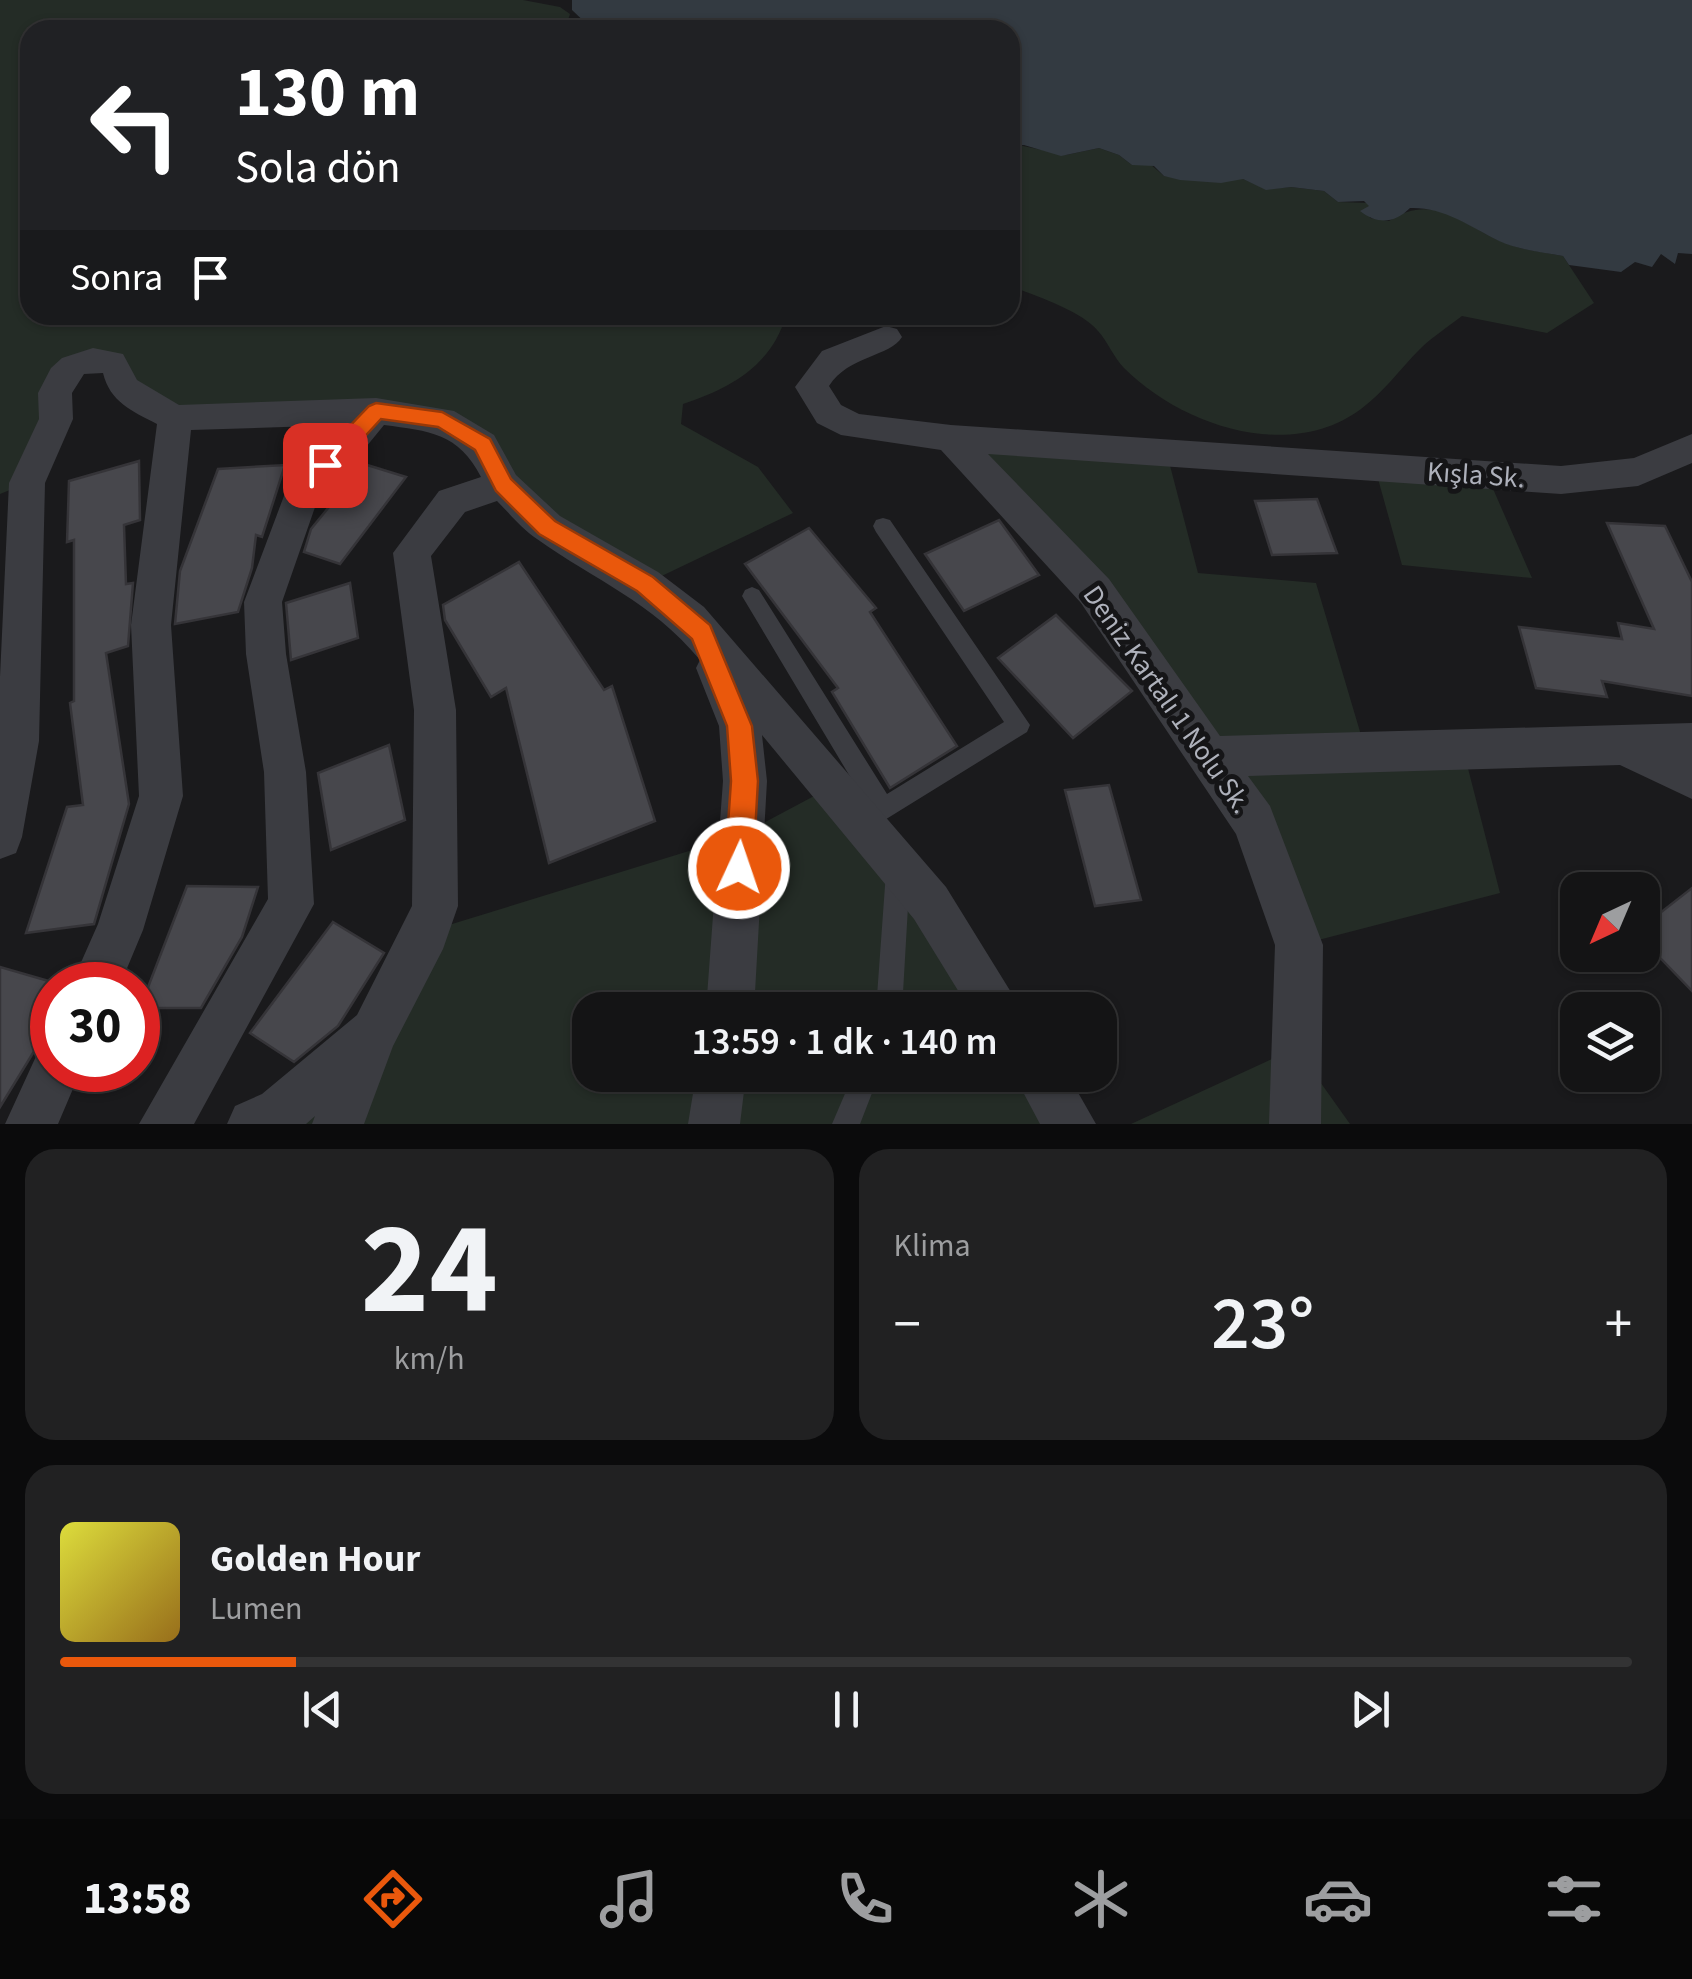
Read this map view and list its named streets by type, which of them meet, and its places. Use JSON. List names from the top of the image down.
{
  "streets": {
    "street": ["Kışla Sk.", "Deniz Kartalı 1 Nolu Sk."]
  },
  "crossings": [
    ["Kışla Sk.", "Deniz Kartalı 1 Nolu Sk."]
  ],
  "north": "bottom left",
  "page": {
    "turn": ["130 m", "Sola dön"],
    "then": "Sonra",
    "limit": "30",
    "trip": "13:59 · 1 dk · 140 m",
    "tile": [
      ["24", "km/h"],
      "Klima"
    ],
    "heat": ["−", "23°", "+"],
    "song": ["Golden Hour", "Lumen"],
    "tabs": "13:58"
  }
}
